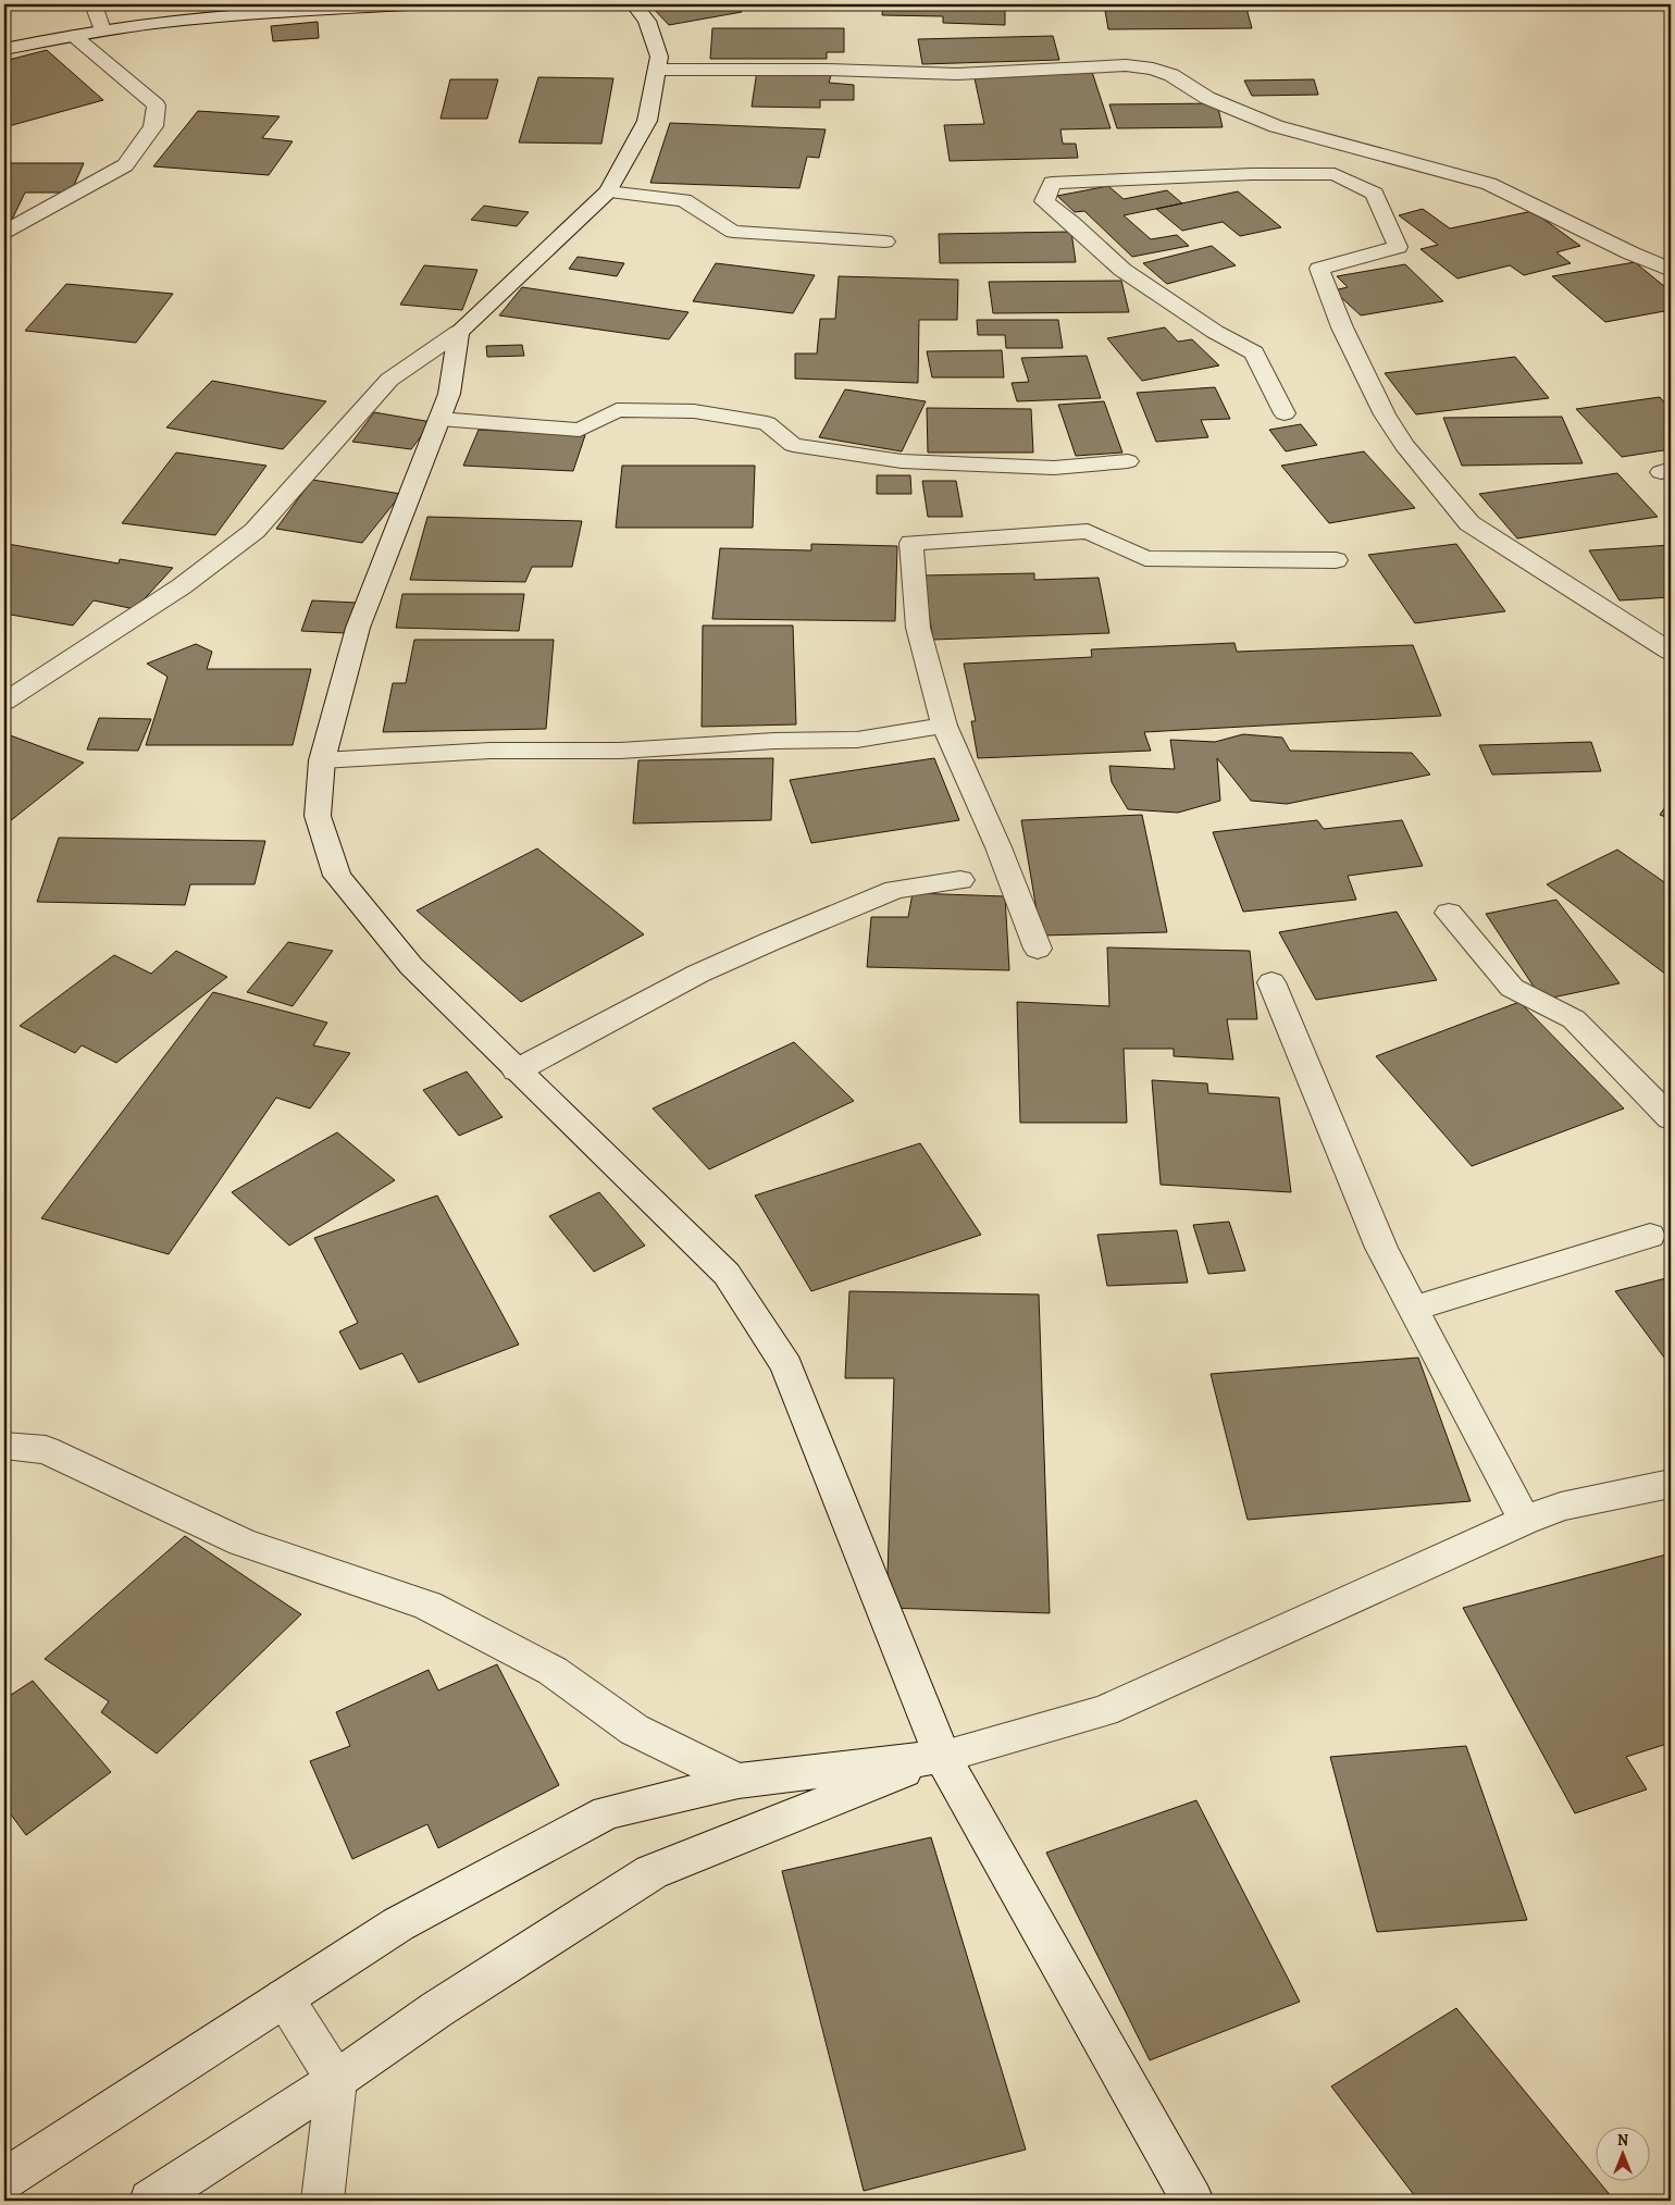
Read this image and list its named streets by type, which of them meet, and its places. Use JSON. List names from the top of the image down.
{
  "north": "top"
}
